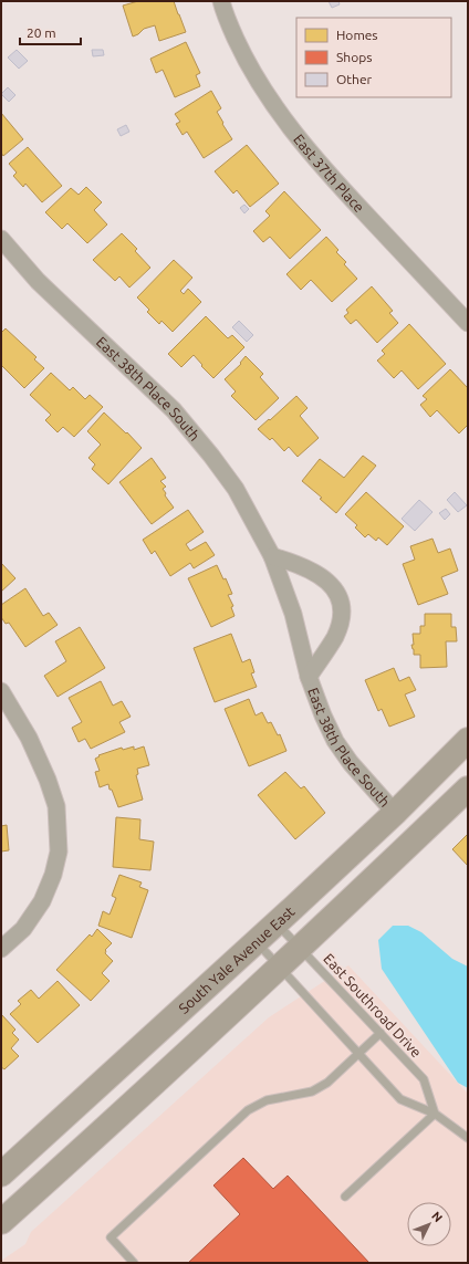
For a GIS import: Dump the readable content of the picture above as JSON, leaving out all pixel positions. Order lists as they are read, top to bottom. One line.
{"streets":{"main road":["South Yale Avenue East"],"street":["East 37th Place","East 38th Place South"],"lane":["East Southroad Drive"]},"crossings":[["East 38th Place South","South Yale Avenue East"],["South Yale Avenue East","East Southroad Drive"]],"legend":["Homes","Shops","Other"],"scale_bar":"20 m","north":"top right"}
